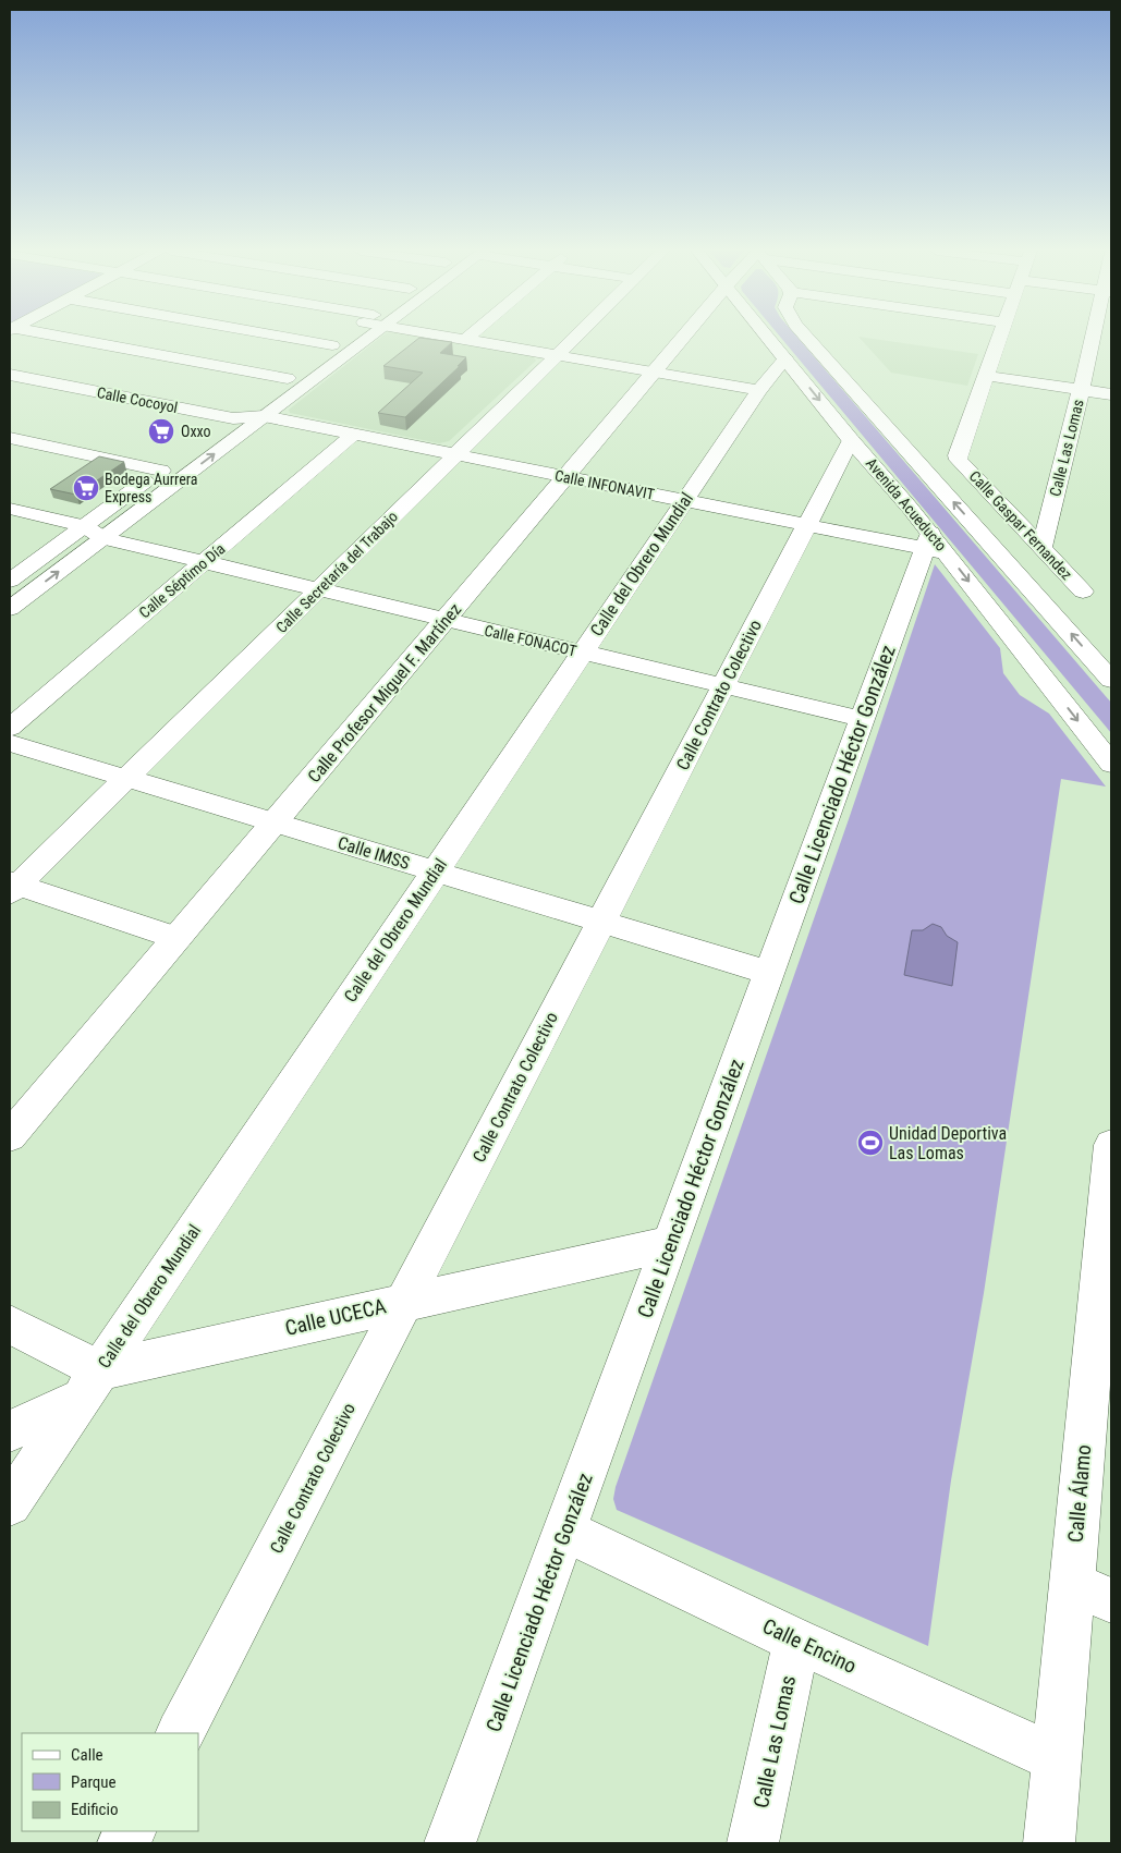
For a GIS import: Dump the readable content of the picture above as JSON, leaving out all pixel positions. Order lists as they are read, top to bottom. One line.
{"streets":{"street":["Calle Cocoyol","Calle Las Lomas","Calle INFONAVIT","Avenida Acueducto","Calle Gaspar Fernandez","Calle del Obrero Mundial","Calle Secretaría del Trabajo","Calle Séptimo Día","Calle FONACOT","Calle Profesor Miguel F. Martínez","Calle Contrato Colectivo","Calle Licenciado Héctor González","Calle IMSS","Calle UCECA","Calle Álamo","Calle Encino"]},"crossings":[["Calle Cocoyol","Calle INFONAVIT"],["Calle Las Lomas","Calle Gaspar Fernandez"],["Calle Las Lomas","Calle Encino"],["Calle INFONAVIT","Avenida Acueducto"],["Calle INFONAVIT","Calle del Obrero Mundial"],["Calle INFONAVIT","Calle Secretaría del Trabajo"],["Calle INFONAVIT","Calle Séptimo Día"],["Calle INFONAVIT","Calle Profesor Miguel F. Martínez"],["Calle INFONAVIT","Calle Contrato Colectivo"],["Calle INFONAVIT","Calle Licenciado Héctor González"],["Avenida Acueducto","Calle del Obrero Mundial"],["Avenida Acueducto","Calle Contrato Colectivo"],["Avenida Acueducto","Calle Licenciado Héctor González"],["Calle del Obrero Mundial","Calle FONACOT"],["Calle del Obrero Mundial","Calle IMSS"],["Calle del Obrero Mundial","Calle UCECA"],["Calle Secretaría del Trabajo","Calle FONACOT"],["Calle Secretaría del Trabajo","Calle IMSS"],["Calle Séptimo Día","Calle FONACOT"],["Calle FONACOT","Calle Profesor Miguel F. Martínez"],["Calle FONACOT","Calle Contrato Colectivo"],["Calle FONACOT","Calle Licenciado Héctor González"],["Calle Profesor Miguel F. Martínez","Calle IMSS"],["Calle Contrato Colectivo","Calle IMSS"],["Calle Contrato Colectivo","Calle UCECA"],["Calle Licenciado Héctor González","Calle IMSS"],["Calle Licenciado Héctor González","Calle UCECA"],["Calle Licenciado Héctor González","Calle Encino"],["Calle Álamo","Calle Encino"]],"places":{"supermarket":["Oxxo","Bodega Aurrera Express"],"sports":["Unidad Deportiva Las Lomas"]},"legend":["Calle","Parque","Edificio"]}
